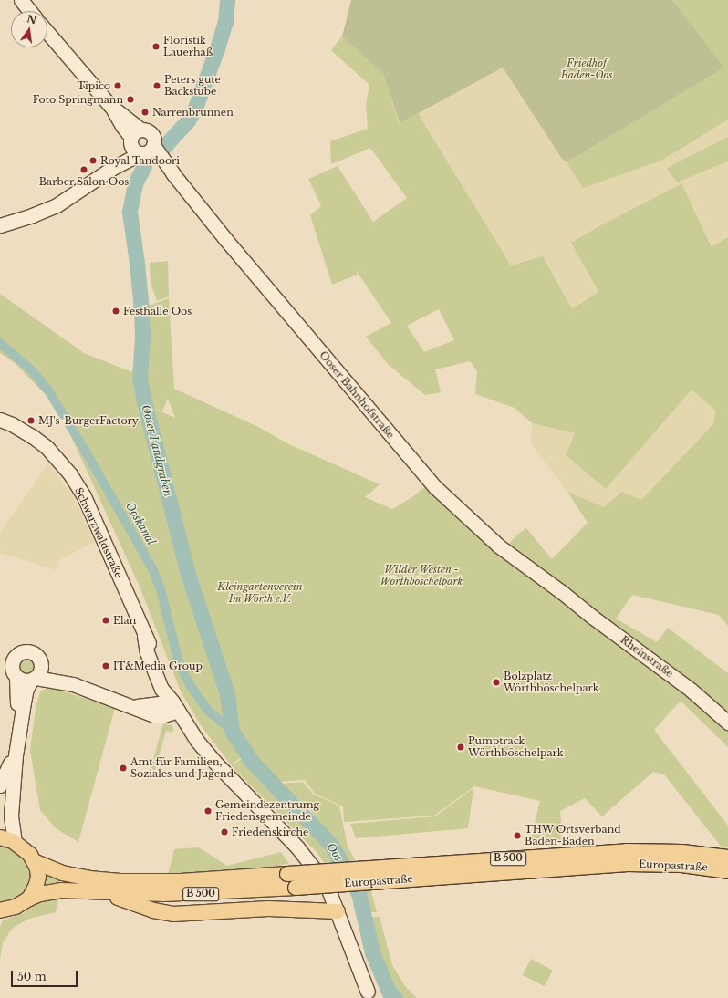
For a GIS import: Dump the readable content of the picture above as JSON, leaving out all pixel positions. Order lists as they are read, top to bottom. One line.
{"streets":{"main road":["B 500","Europastraße"],"street":["Ooser Bahnhofstraße","Schwarzwaldstraße","Rheinstraße"]},"crossings":[["Ooser Bahnhofstraße","Rheinstraße"],["B 500","Europastraße"]],"water":["Ooser Landgraben","Ooskanal","Oos"],"parks":["Friedhof Baden-Oos","Wilder Westen - Wörthböschelpark","Kleingartenverein Im Wörth e.V."],"places":["Floristik Lauerhaß","Tipico","Peters gute Backstube","Foto Springmann","Narrenbrunnen","Royal Tandoori","Barber Salon Oos","Festhalle Oos","MJ's-BurgerFactory","Elan","IT&Media Group","Bolzplatz Wörthböschelpark","Pumptrack Wörthböschelpark","Amt für Familien, Soziales und Jugend","Gemeindezentrumg Friedensgemeinde","Friedenskirche","THW Ortsverband Baden-Baden"],"scale_bar":"50 m","north":"top"}
